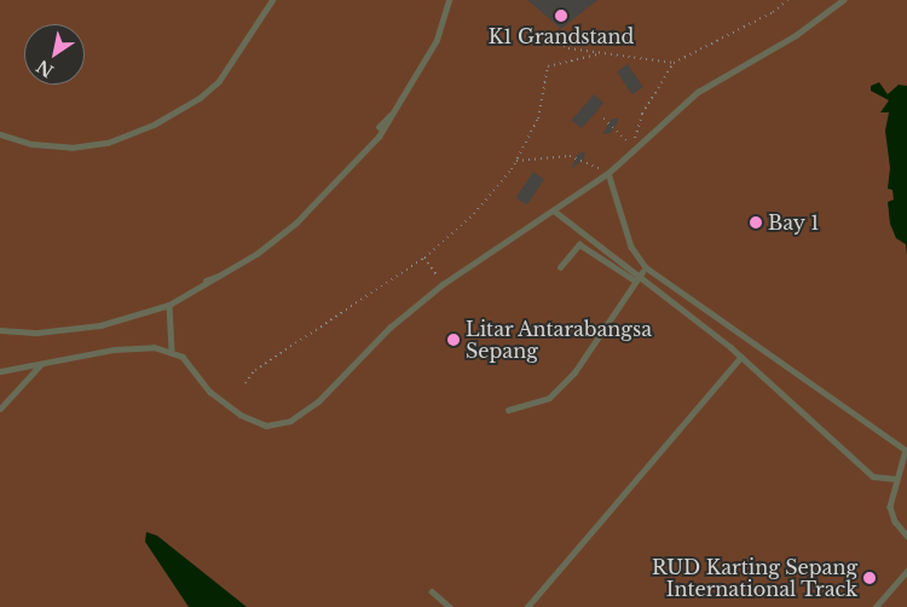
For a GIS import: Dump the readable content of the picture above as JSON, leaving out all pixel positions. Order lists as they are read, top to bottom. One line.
{"places":["K1 Grandstand","Bay 1","Litar Antarabangsa Sepang","RUD Karting Sepang International Track"],"north":"bottom left"}
